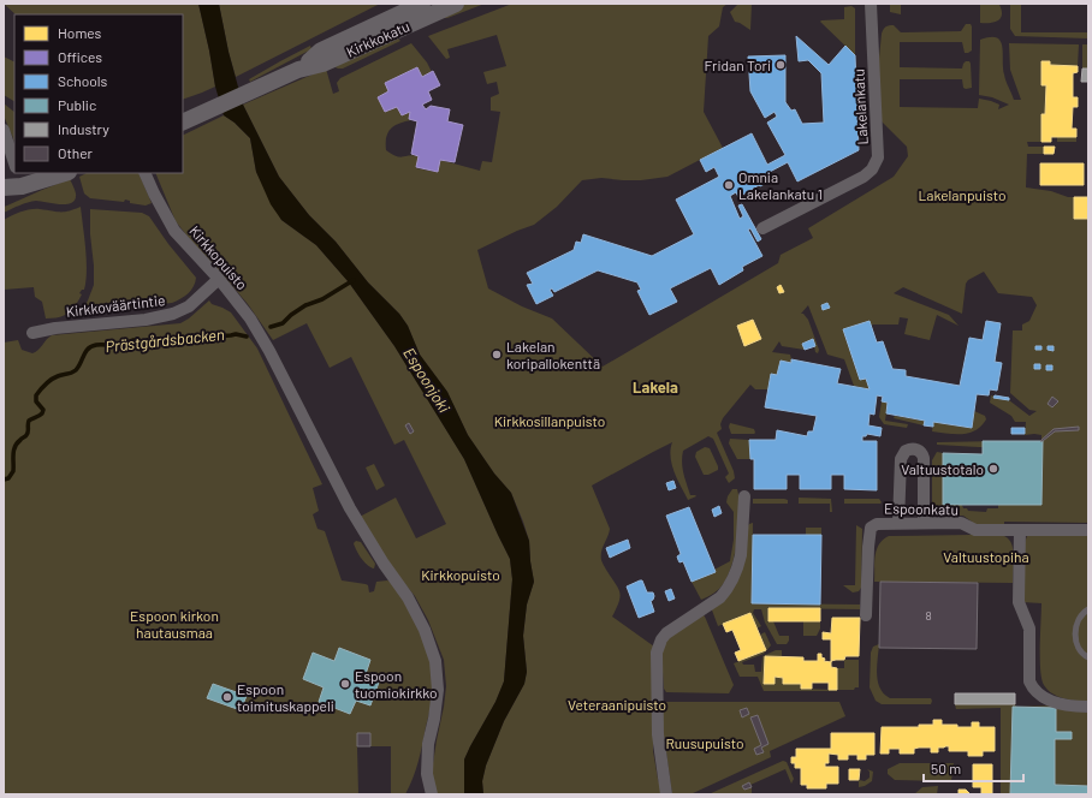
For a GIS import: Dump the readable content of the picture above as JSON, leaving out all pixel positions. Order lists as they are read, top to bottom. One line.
{"streets":{"main road":["Kirkkokatu"],"street":["Lakelankatu","Kirkkopuisto","Kirkkoväärtintie","Espoonkatu"]},"crossings":[["Kirkkopuisto","Kirkkoväärtintie"]],"districts":["Lakela"],"water":["Prästgårdsbacken","Espoonjoki"],"parks":["Lakelanpuisto","Kirkkosillanpuisto","Valtuustopiha","Kirkkopuisto","Espoon kirkon hautausmaa","Veteraanipuisto","Ruusupuisto"],"places":["Fridan Tori","Omnia Lakelankatu 1","Lakelan koripallokenttä","Valtuustotalo","Espoon tuomiokirkko","Espoon toimituskappeli"],"house_numbers":["8"],"legend":["Homes","Offices","Schools","Public","Industry","Other"],"scale_bar":"50 m"}
